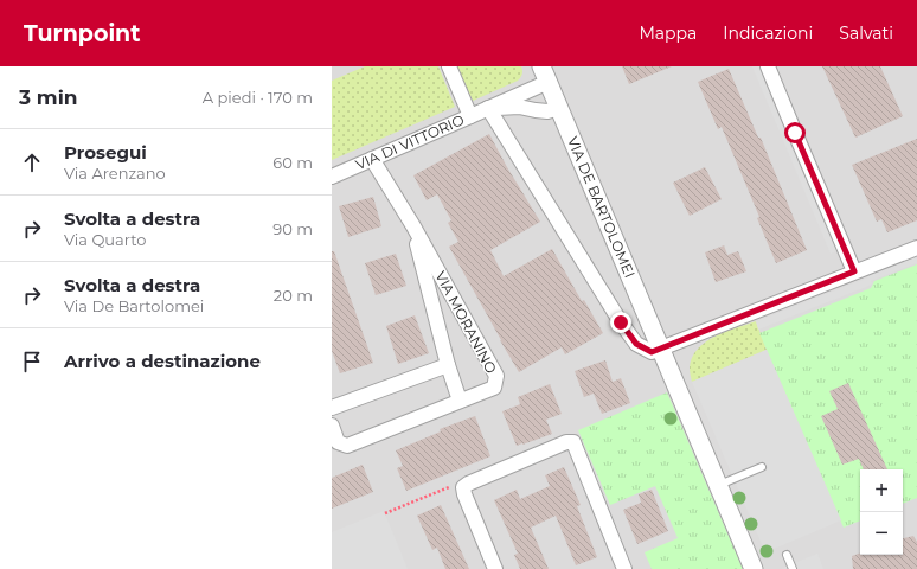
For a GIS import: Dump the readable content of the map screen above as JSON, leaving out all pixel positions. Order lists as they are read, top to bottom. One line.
{"streets":{"street":["VIA DI VITTORIO","VIA DE BARTOLOMEI","VIA MORANINO"]},"crossings":[["VIA DI VITTORIO","VIA DE BARTOLOMEI"],["VIA DI VITTORIO","VIA MORANINO"]],"page":{"header":"Turnpoint","nav":["Mappa","Indicazioni","Salvati"],"heading":["3 min","A piedi · 170 m"],"list":[["Prosegui","Via Arenzano","60 m"],["Svolta a destra","Via Quarto","90 m"],["Svolta a destra","Via De Bartolomei","20 m"],"Arrivo a destinazione"],"map_buttons":["+","−"]}}
